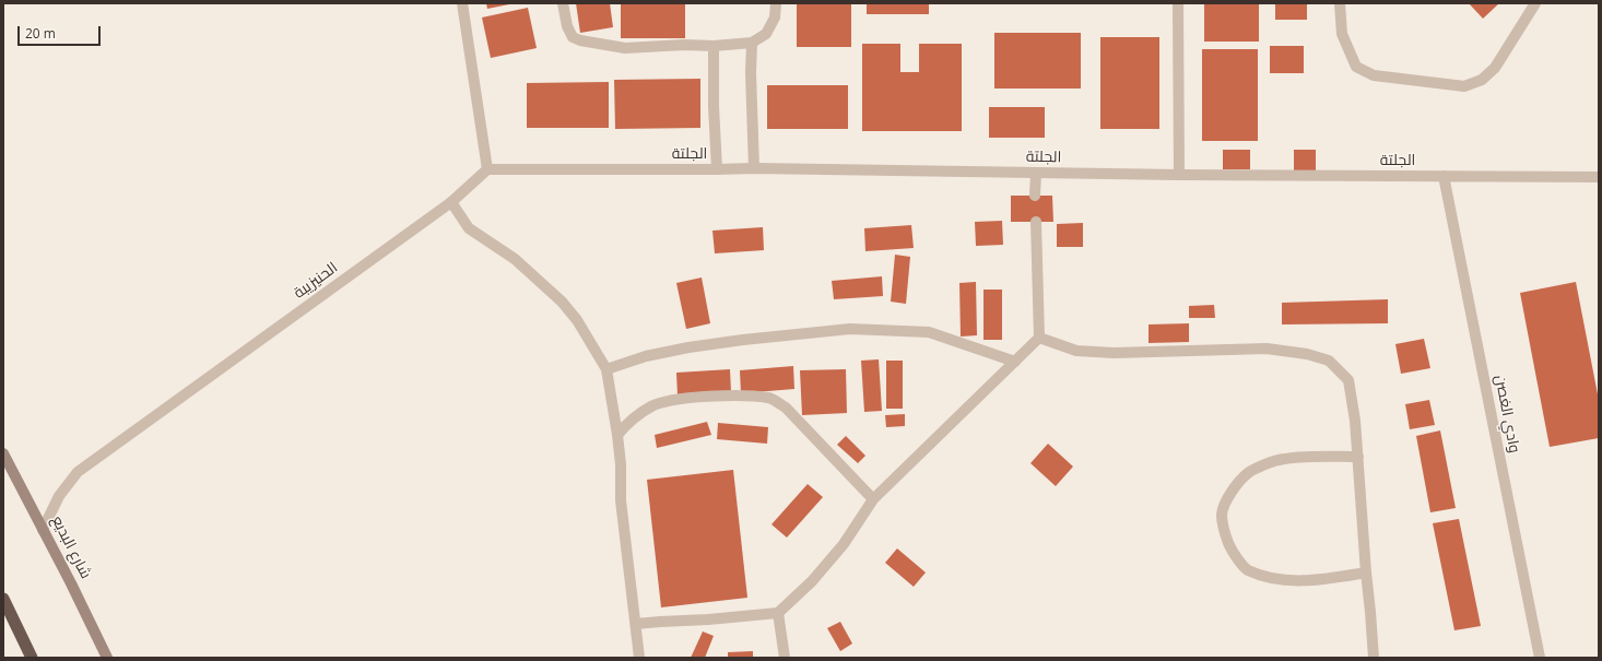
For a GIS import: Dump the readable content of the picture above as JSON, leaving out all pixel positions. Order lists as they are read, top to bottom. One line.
{"streets":{"main road":["شارع البديع"],"street":["الجلتة","الحنيزيبة","وادي الغصن"]},"crossings":[["الجلتة","الحنيزيبة"],["الجلتة","وادي الغصن"],["الحنيزيبة","شارع البديع"]],"scale_bar":"20 m"}
